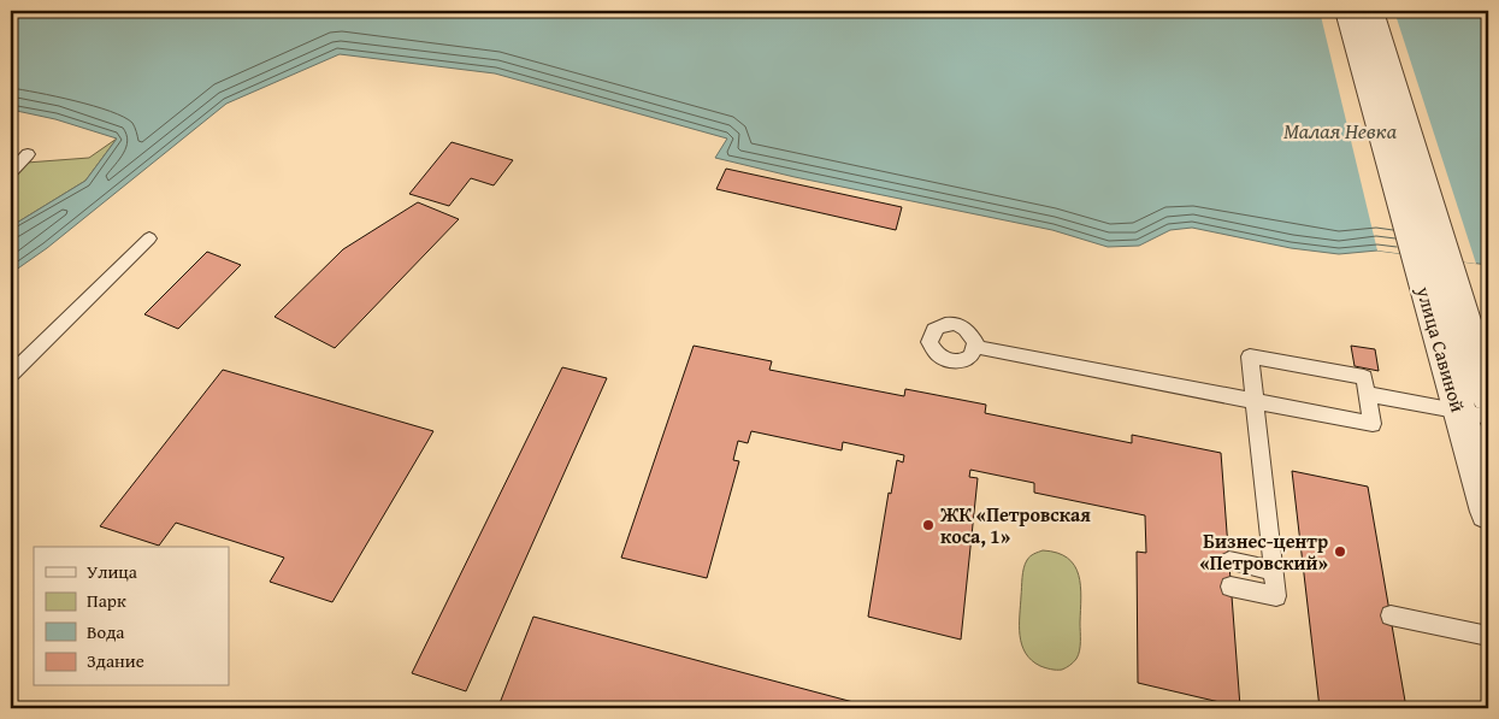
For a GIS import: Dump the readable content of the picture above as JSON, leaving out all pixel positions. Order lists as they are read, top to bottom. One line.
{"streets":{"street":["улица Савиной"]},"water":["Малая Невка"],"places":["ЖК «Петровская коса, 1»","Бизнес-центр «Петровский»"],"legend":["Улица","Парк","Вода","Здание"]}
